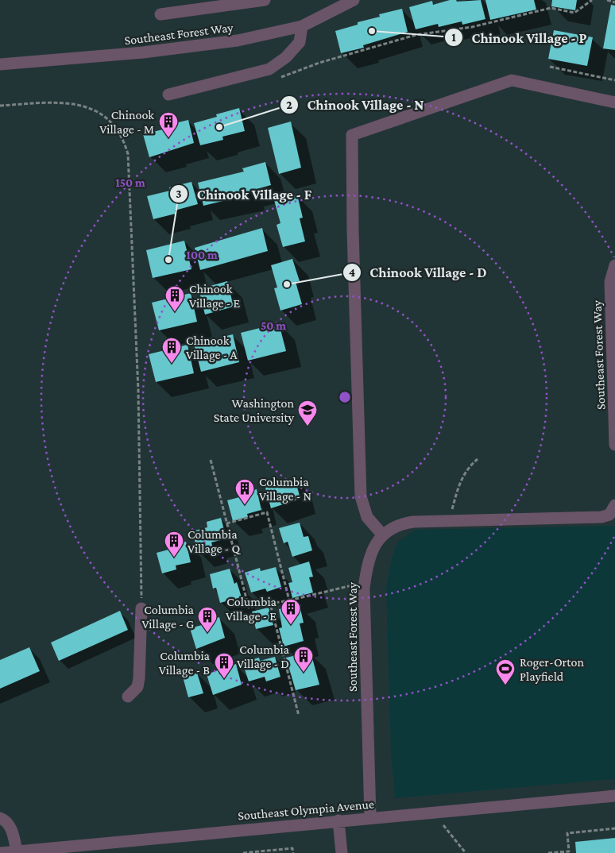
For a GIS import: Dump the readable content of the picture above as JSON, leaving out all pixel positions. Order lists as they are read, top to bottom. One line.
{"streets":{"street":["Southeast Forest Way","Southeast Olympia Avenue"]},"crossings":[["Southeast Forest Way","Southeast Olympia Avenue"]],"places":{"other":["Chinook Village - P","Chinook Village - N","Chinook Village - F","Chinook Village - D"],"building":["Chinook Village - M","Chinook Village - E","Chinook Village - A","Columbia Village - N","Columbia Village - Q","Columbia Village - E","Columbia Village - G","Columbia Village - D","Columbia Village - B"],"school or university":["Washington State University"],"sports":["Roger-Orton Playfield"]},"rings":["150 m","100 m","50 m"]}
